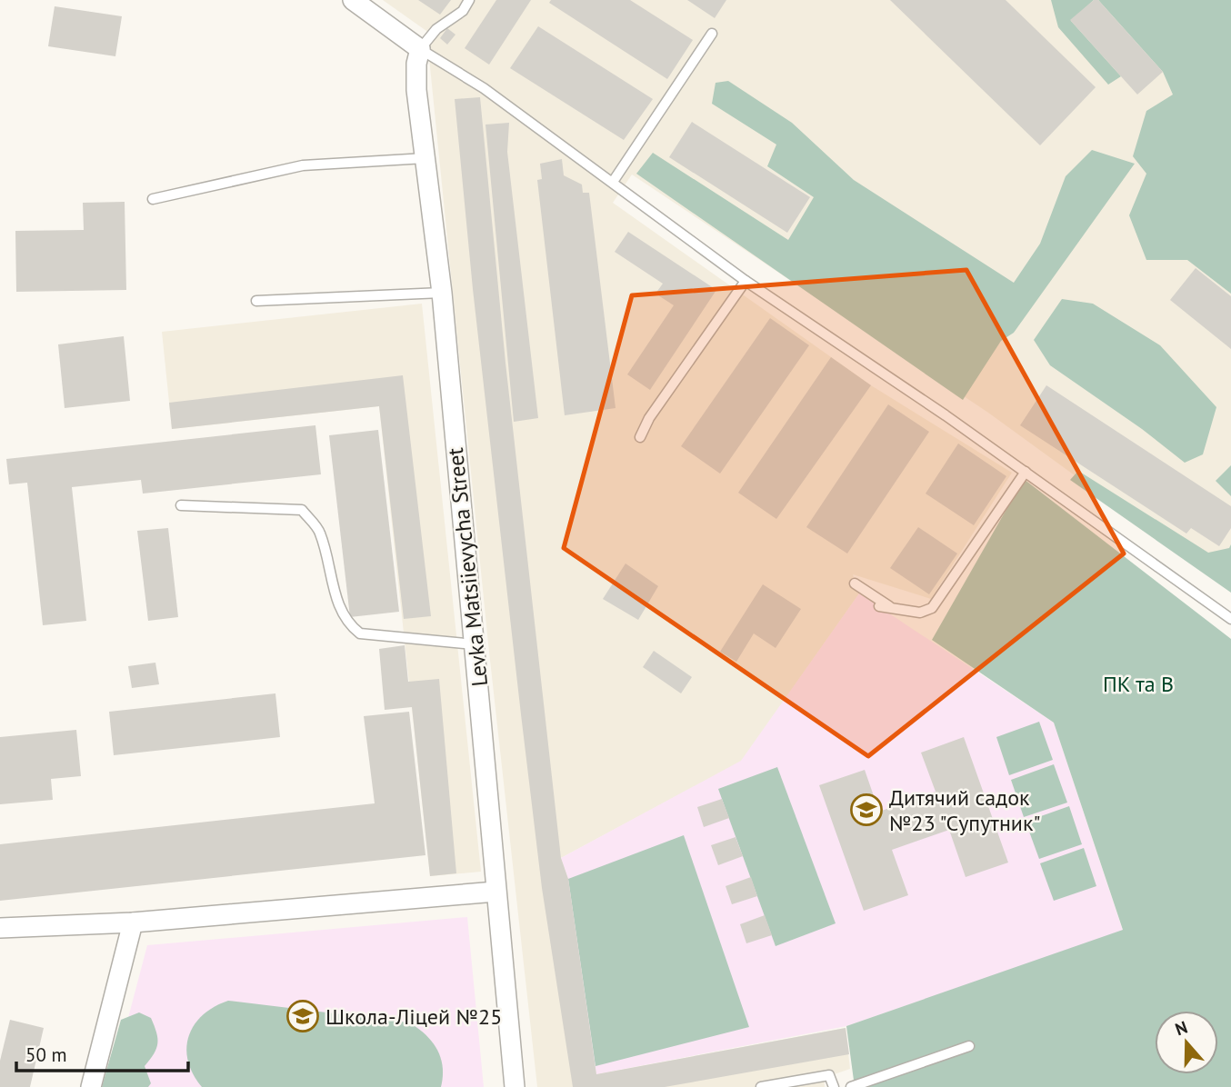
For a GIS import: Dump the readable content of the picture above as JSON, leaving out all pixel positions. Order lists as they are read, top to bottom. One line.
{"streets":{"street":["Levka Matsiievycha Street"]},"parks":["ПК та В"],"places":{"school or university":["Дитячий садок №23 \"Супутник\"","Школа-Ліцей №25"]},"scale_bar":"50 m","north":"top"}
